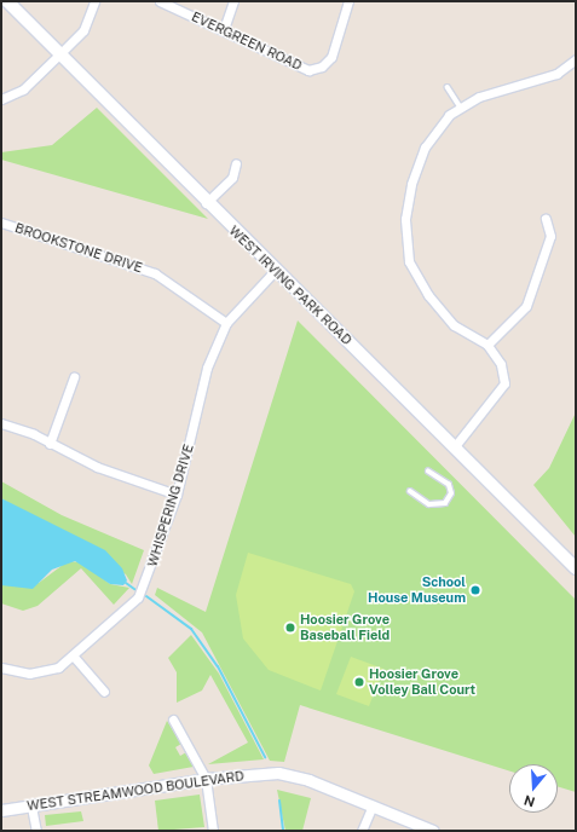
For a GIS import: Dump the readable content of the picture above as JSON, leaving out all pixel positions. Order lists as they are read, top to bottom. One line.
{"streets":{"main road":["WEST IRVING PARK ROAD"],"street":["EVERGREEN ROAD","BROOKSTONE DRIVE","WHISPERING DRIVE","WEST STREAMWOOD BOULEVARD"]},"crossings":[["BROOKSTONE DRIVE","WHISPERING DRIVE"],["WEST IRVING PARK ROAD","WHISPERING DRIVE"]],"places":["School House Museum","Hoosier Grove Baseball Field","Hoosier Grove Volley Ball Court"],"north":"bottom"}
